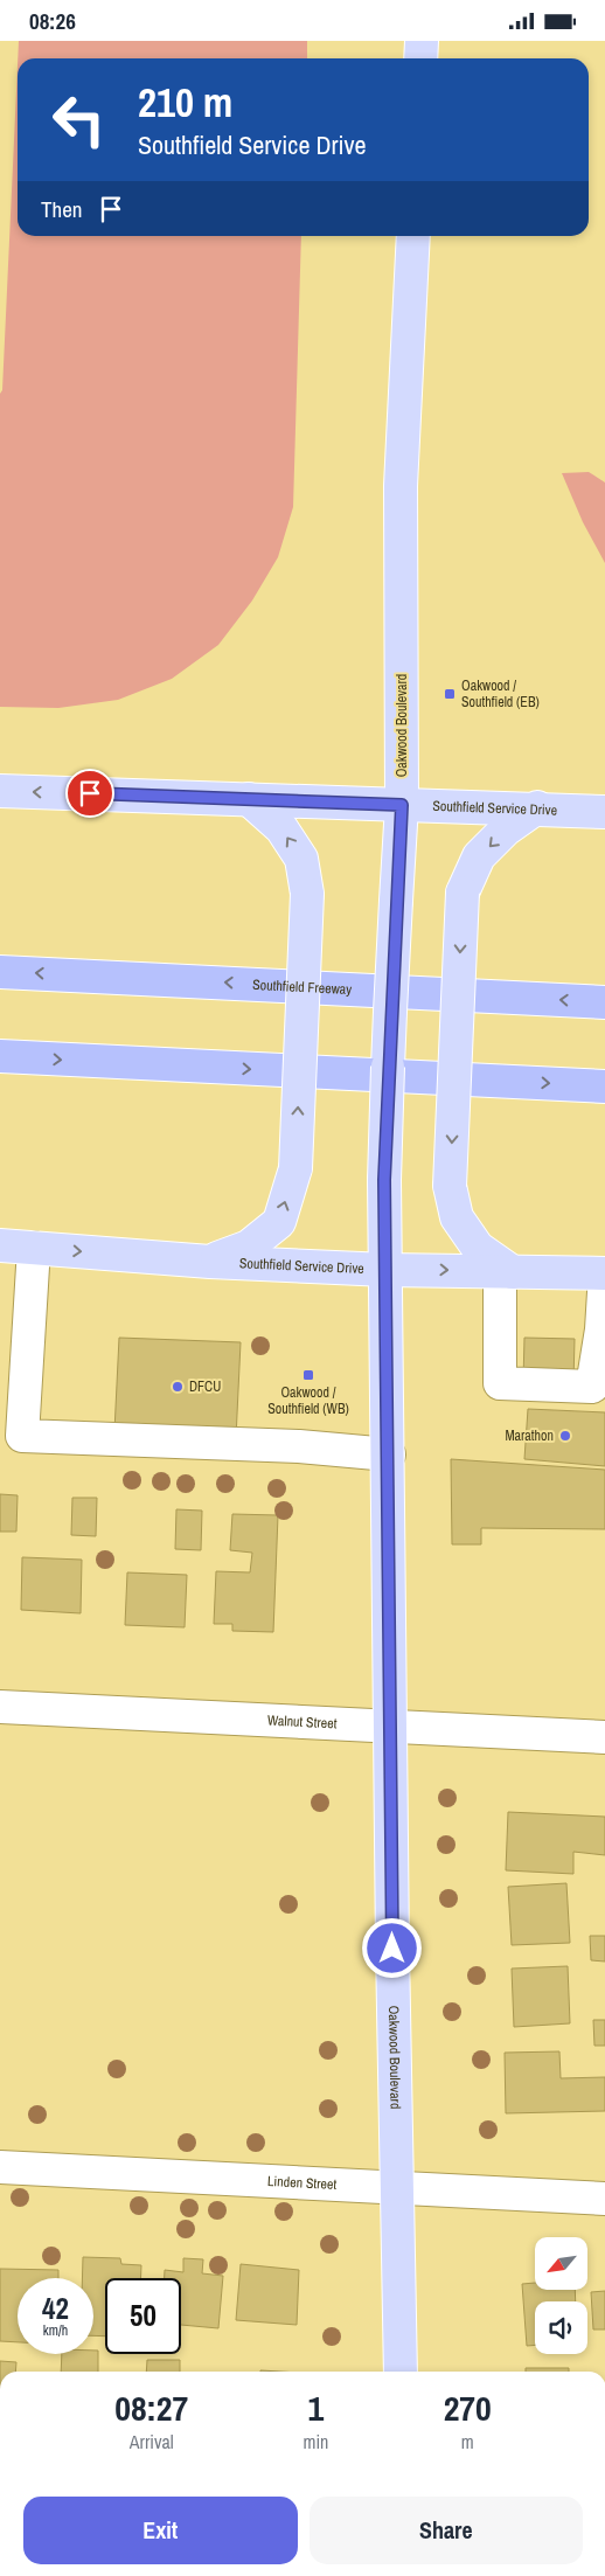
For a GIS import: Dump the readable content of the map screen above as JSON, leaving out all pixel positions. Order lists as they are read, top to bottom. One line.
{"streets":{"highway":["Southfield Freeway"],"main road":["Oakwood Boulevard","Southfield Service Drive"],"street":["Walnut Street","Linden Street"]},"crossings":[["Oakwood Boulevard","Southfield Service Drive"],["Oakwood Boulevard","Walnut Street"],["Oakwood Boulevard","Linden Street"]],"places":{"transit":["Oakwood / Southfield (EB)","Oakwood / Southfield (WB)"],"other":["DFCU","Marathon"]},"north":"bottom left","page":{"status":"08:26","turn":["210 m","Southfield Service Drive"],"then":"Then","speed":"42 km/h","limit":"50","eta":["08:27","Arrival","1","min","270","m"],"buttons":["Exit","Share"]}}
